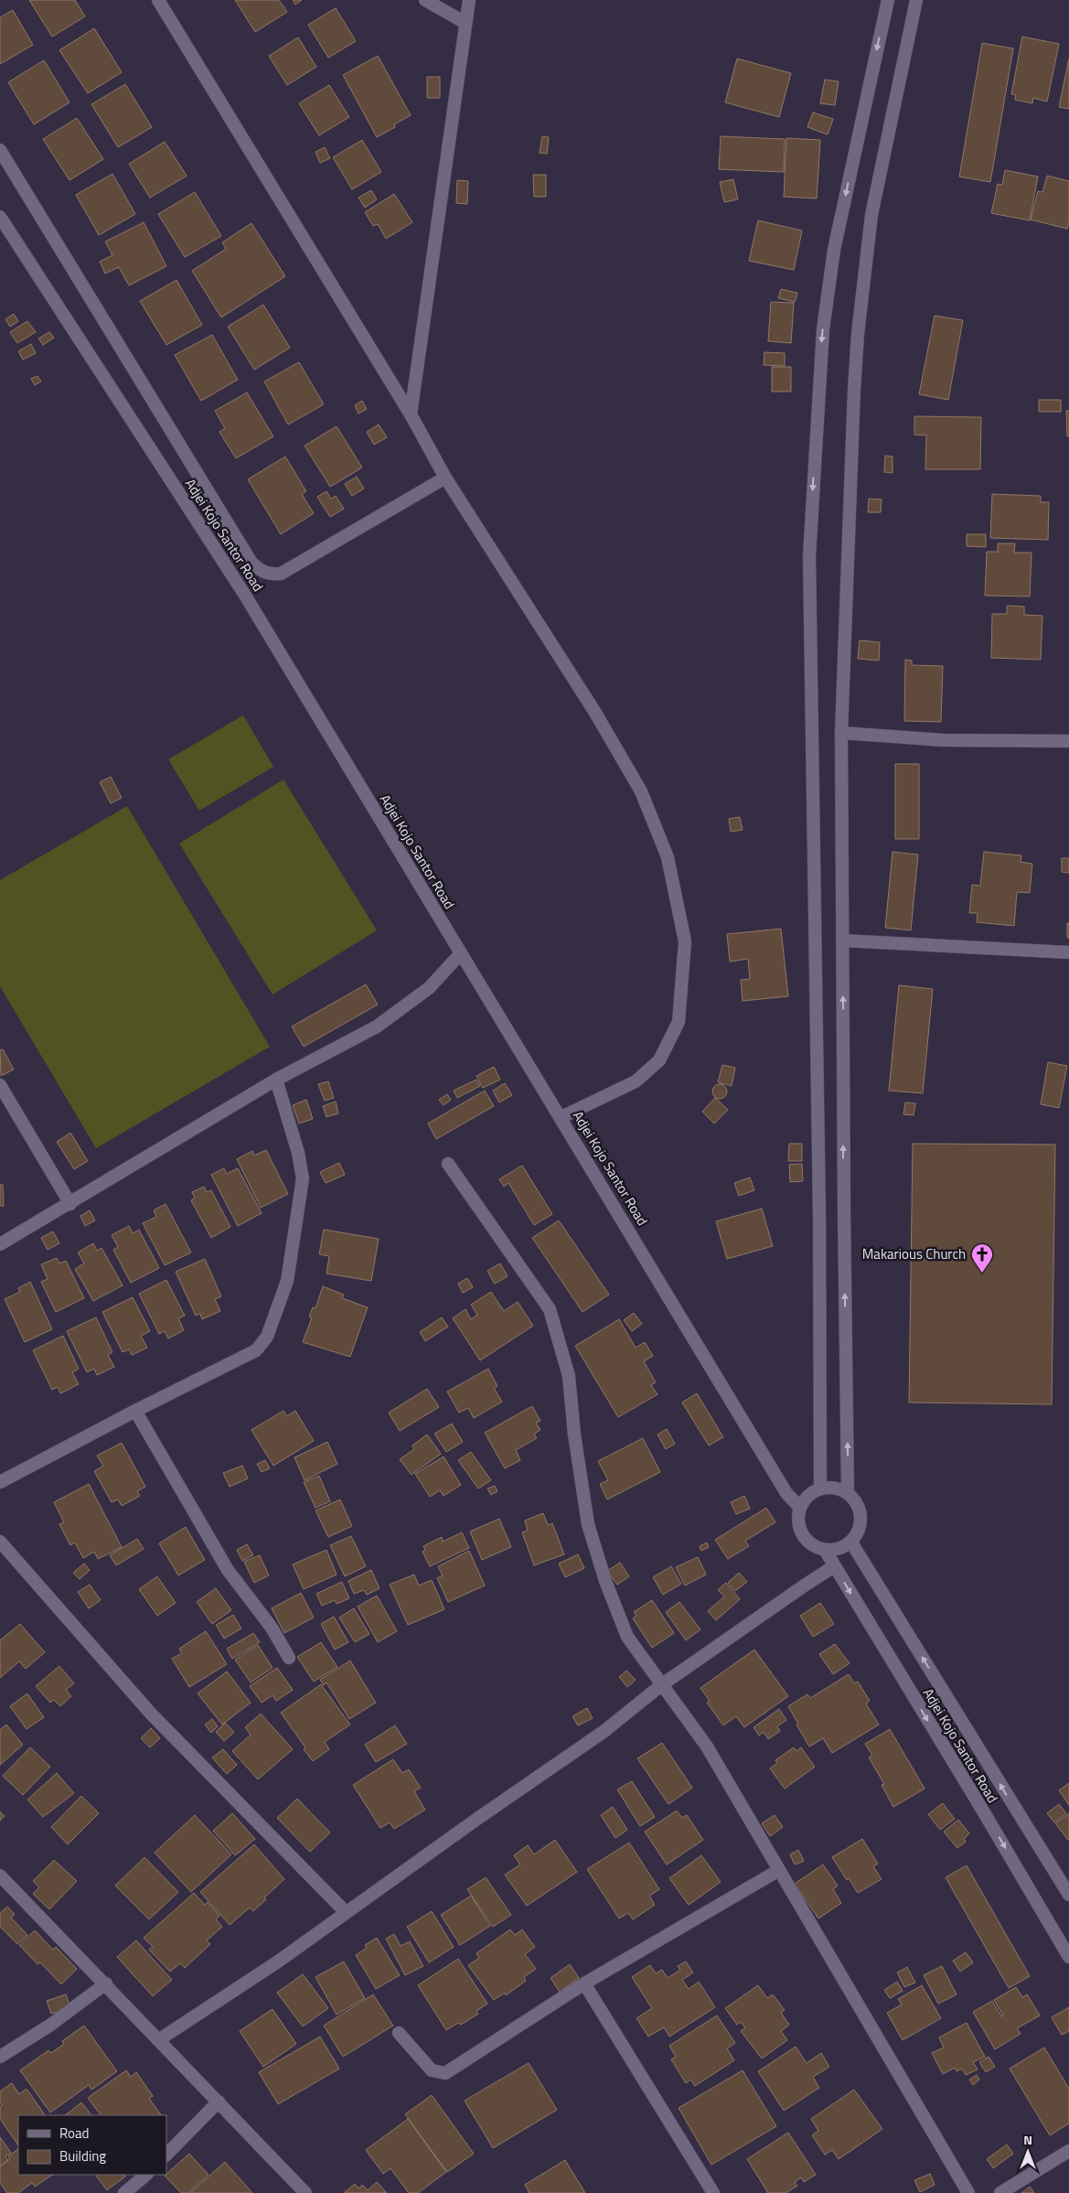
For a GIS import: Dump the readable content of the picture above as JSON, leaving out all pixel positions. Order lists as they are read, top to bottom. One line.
{"streets":{"street":["Adjei Kojo Santor Road"]},"places":{"church":["Makarious Church"]},"legend":["Road","Building"],"north":"top"}
